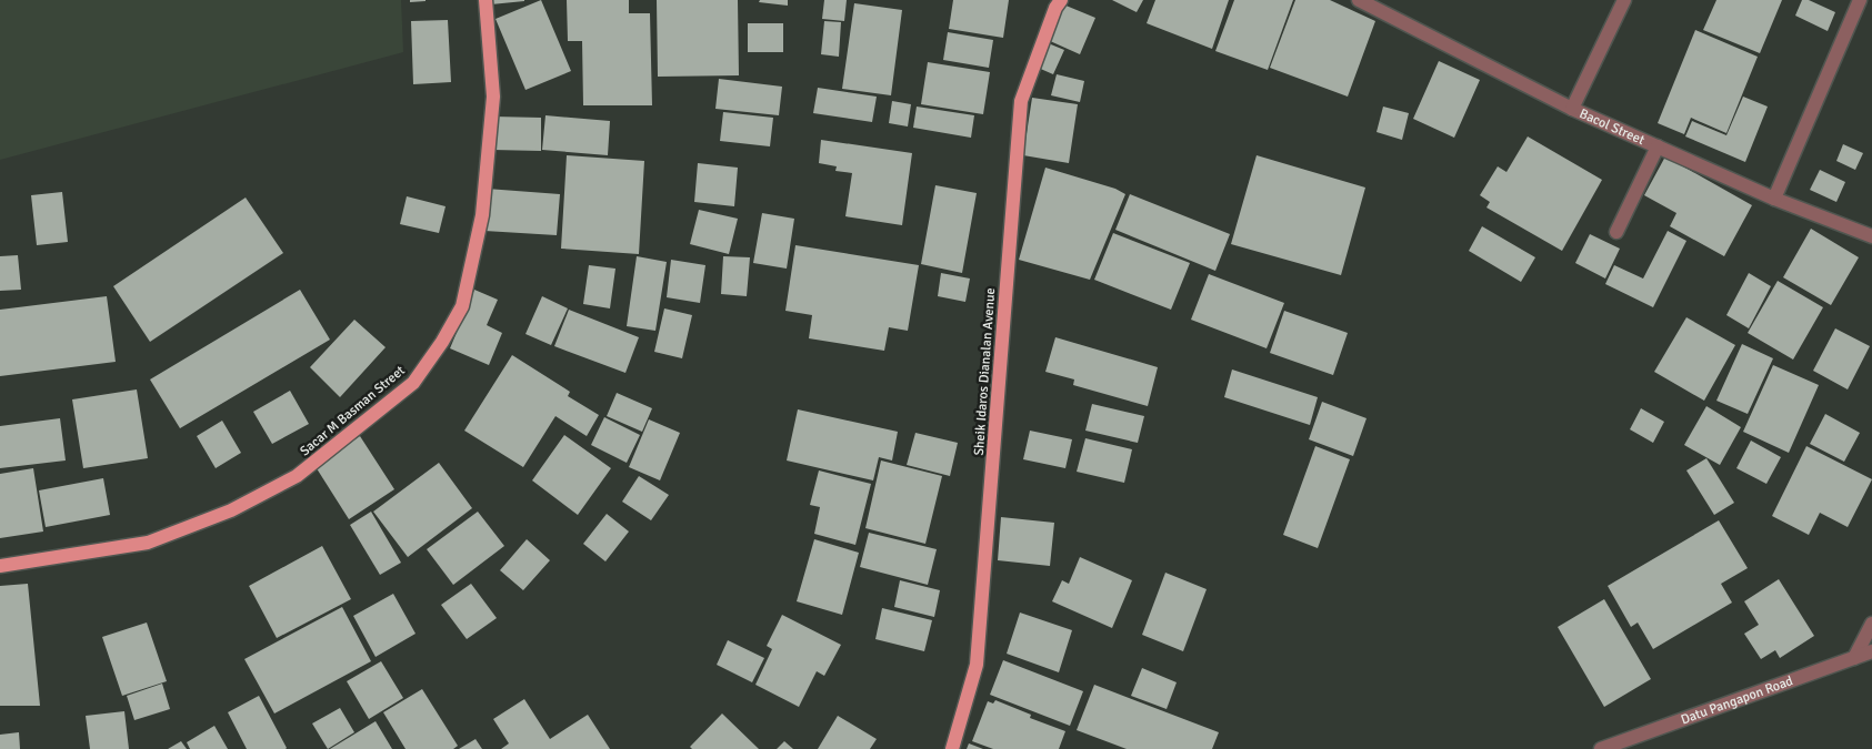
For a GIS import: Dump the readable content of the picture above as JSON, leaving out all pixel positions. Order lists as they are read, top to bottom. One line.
{"streets":{"main road":["Sheik Idaros Dianalan Avenue","Sacar M Basman Street"],"street":["Bacol Street","Datu Pangapon Road"]}}
